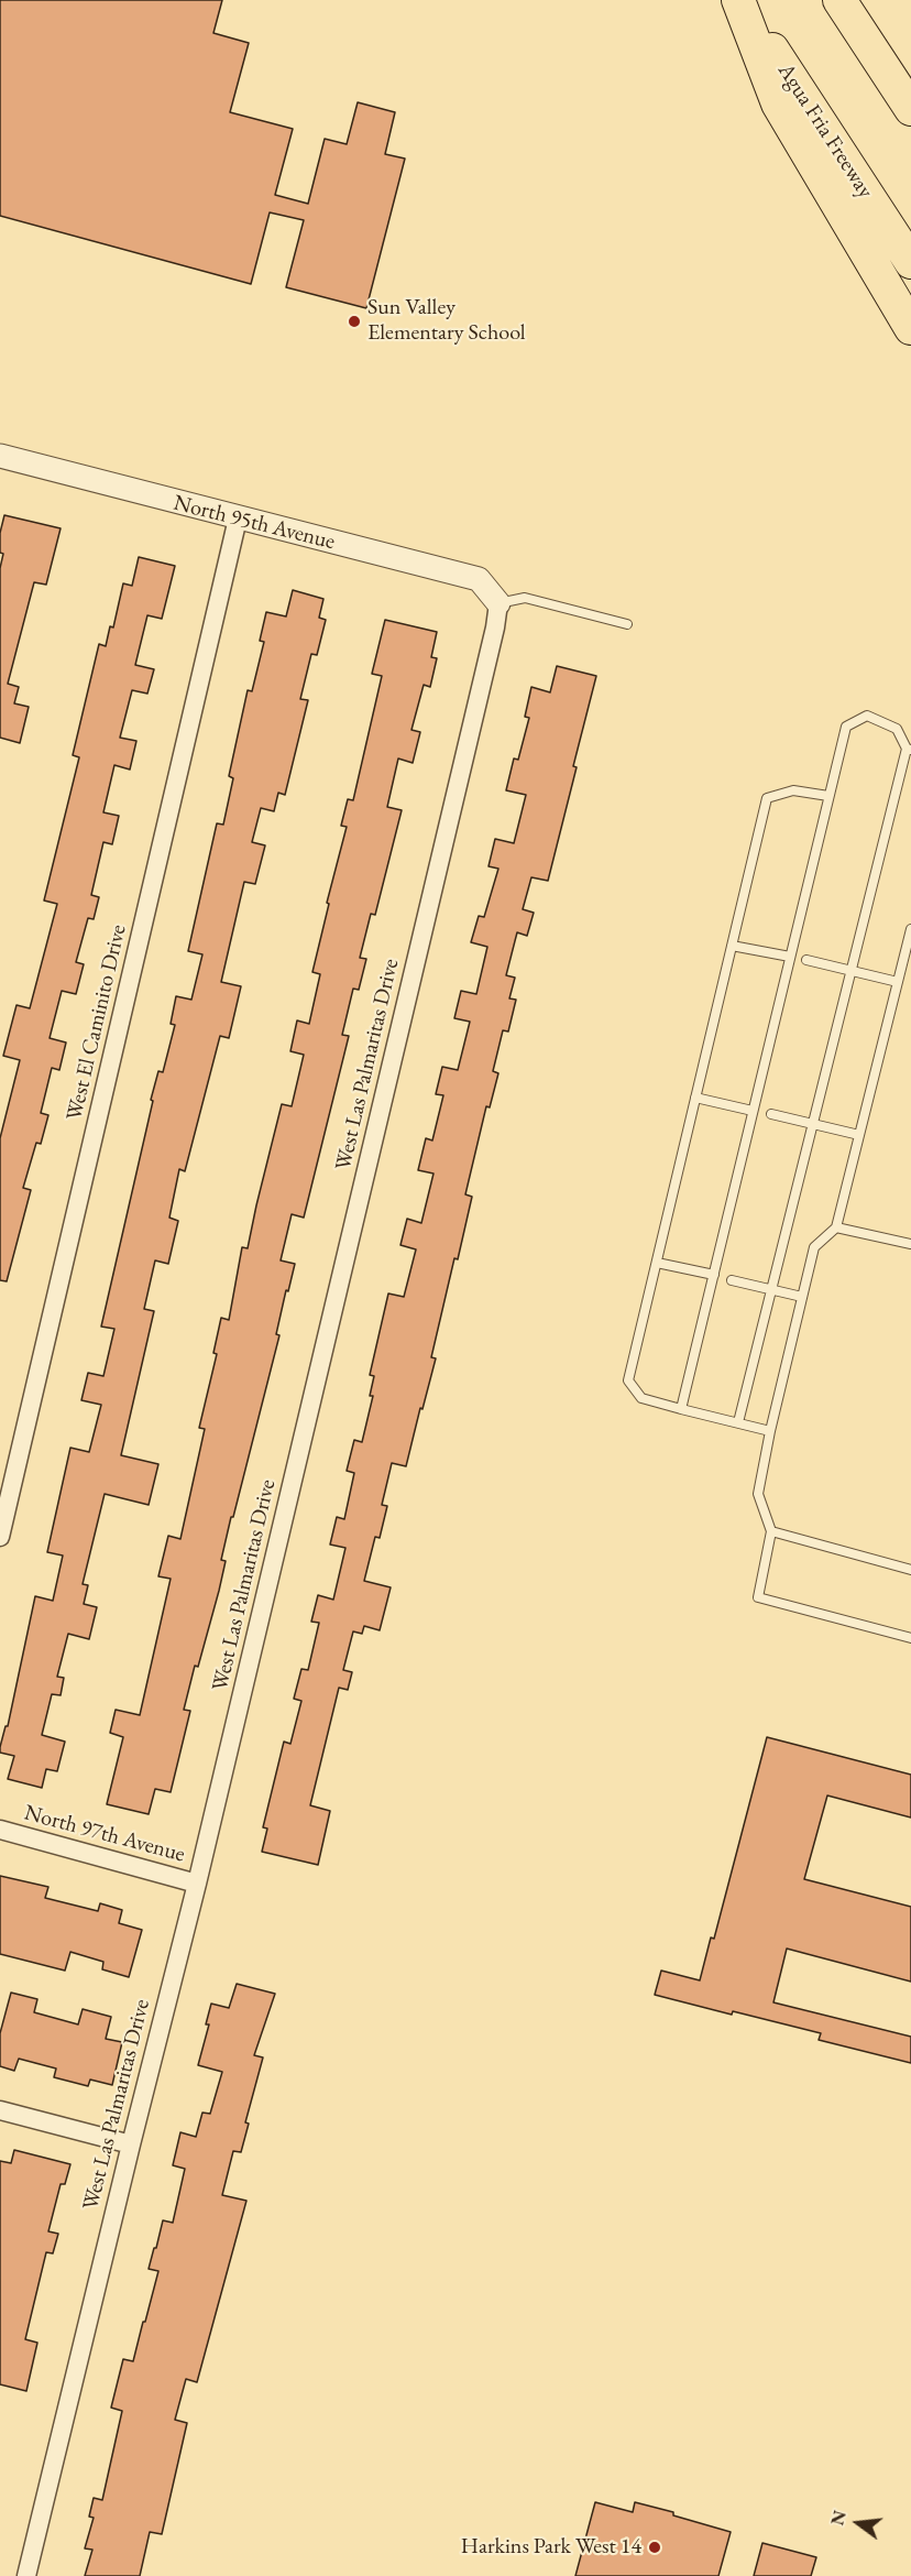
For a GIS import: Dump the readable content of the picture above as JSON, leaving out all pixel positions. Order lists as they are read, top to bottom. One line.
{"streets":{"highway":["Agua Fria Freeway"],"street":["North 95th Avenue","West El Caminito Drive","West Las Palmaritas Drive","North 97th Avenue"]},"crossings":[["North 95th Avenue","West El Caminito Drive"],["North 95th Avenue","West Las Palmaritas Drive"],["West Las Palmaritas Drive","North 97th Avenue"]],"places":["Sun Valley Elementary School","Harkins Park West 14"],"north":"left"}
